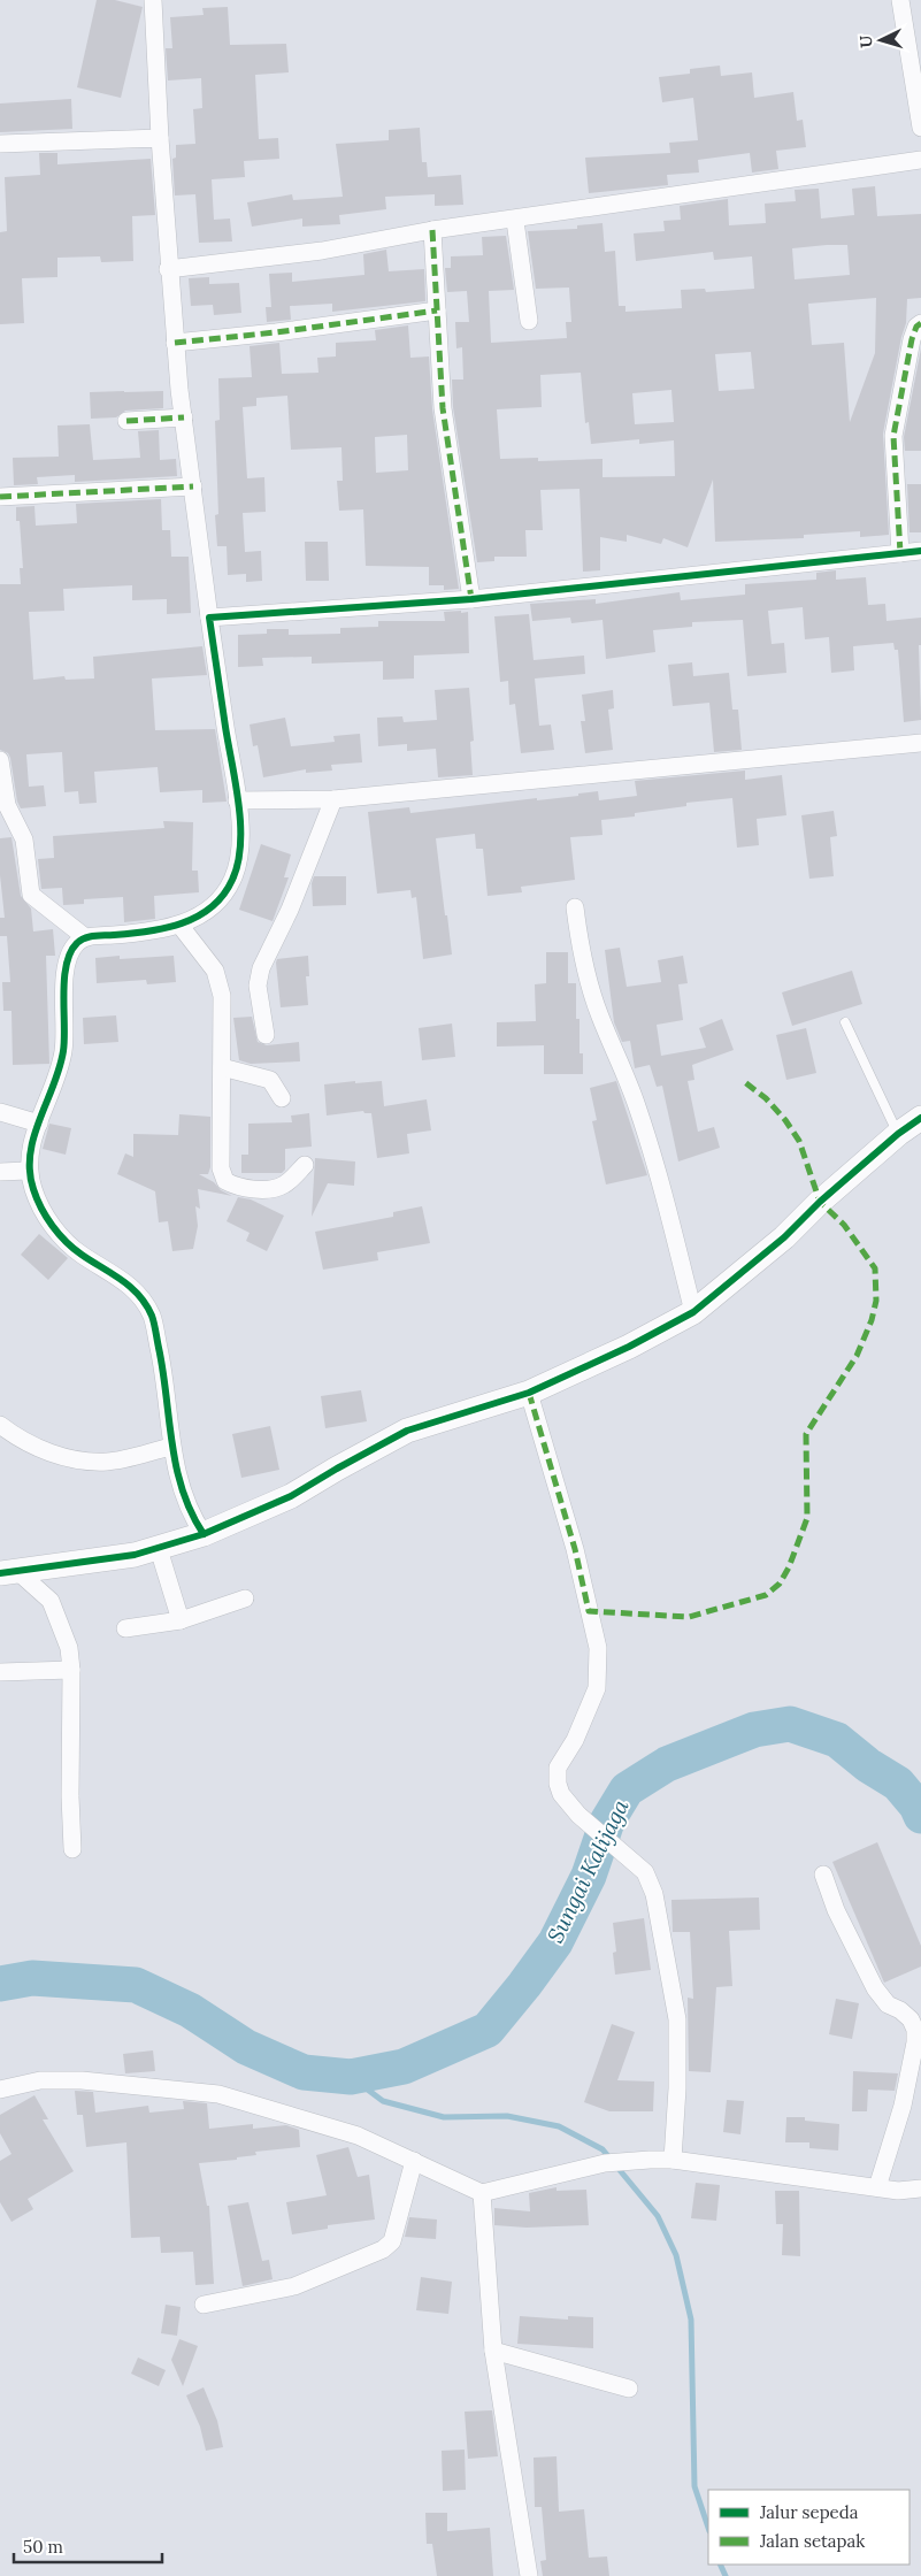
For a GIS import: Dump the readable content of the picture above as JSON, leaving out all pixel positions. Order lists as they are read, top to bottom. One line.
{"water":["Sungai Kalijaga"],"legend":["Jalur sepeda","Jalan setapak"],"scale_bar":"50 m","north":"left"}
